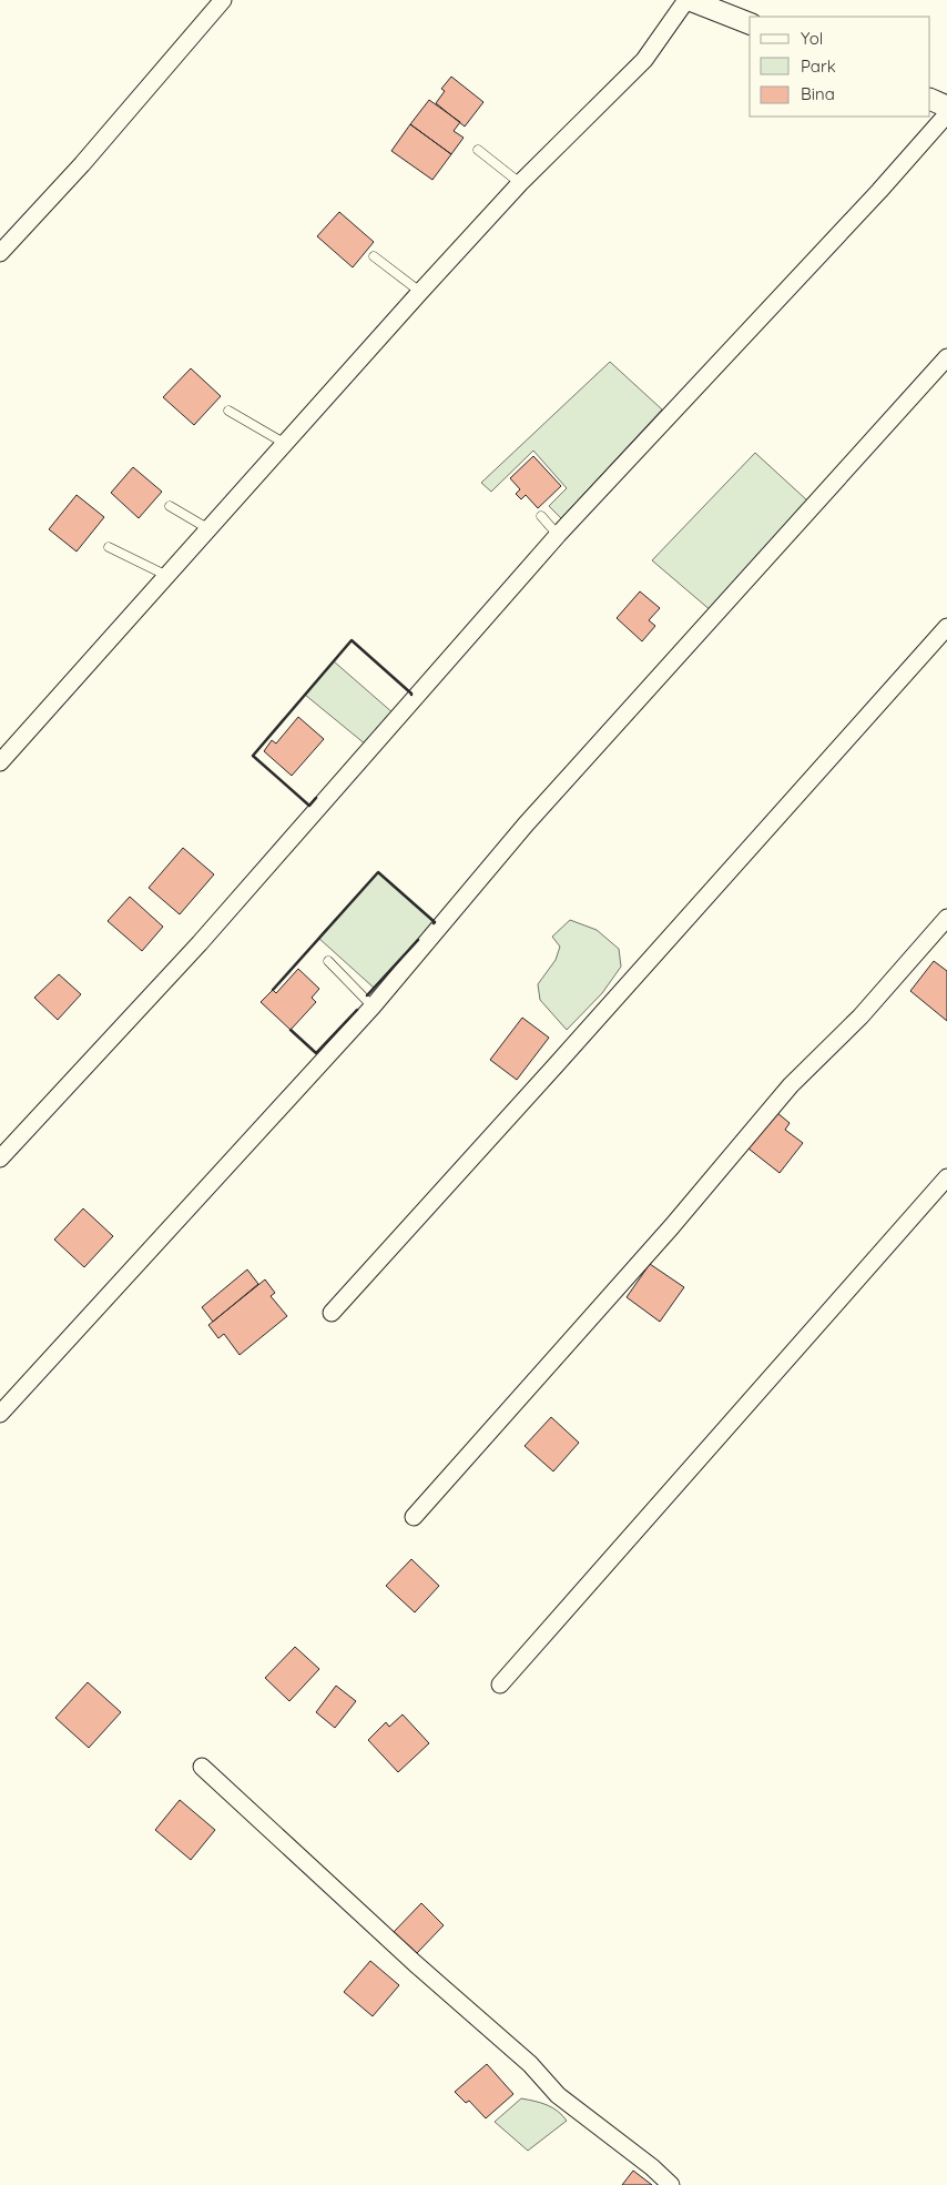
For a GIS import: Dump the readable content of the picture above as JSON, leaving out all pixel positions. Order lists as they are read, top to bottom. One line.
{"legend":["Yol","Park","Bina"]}
